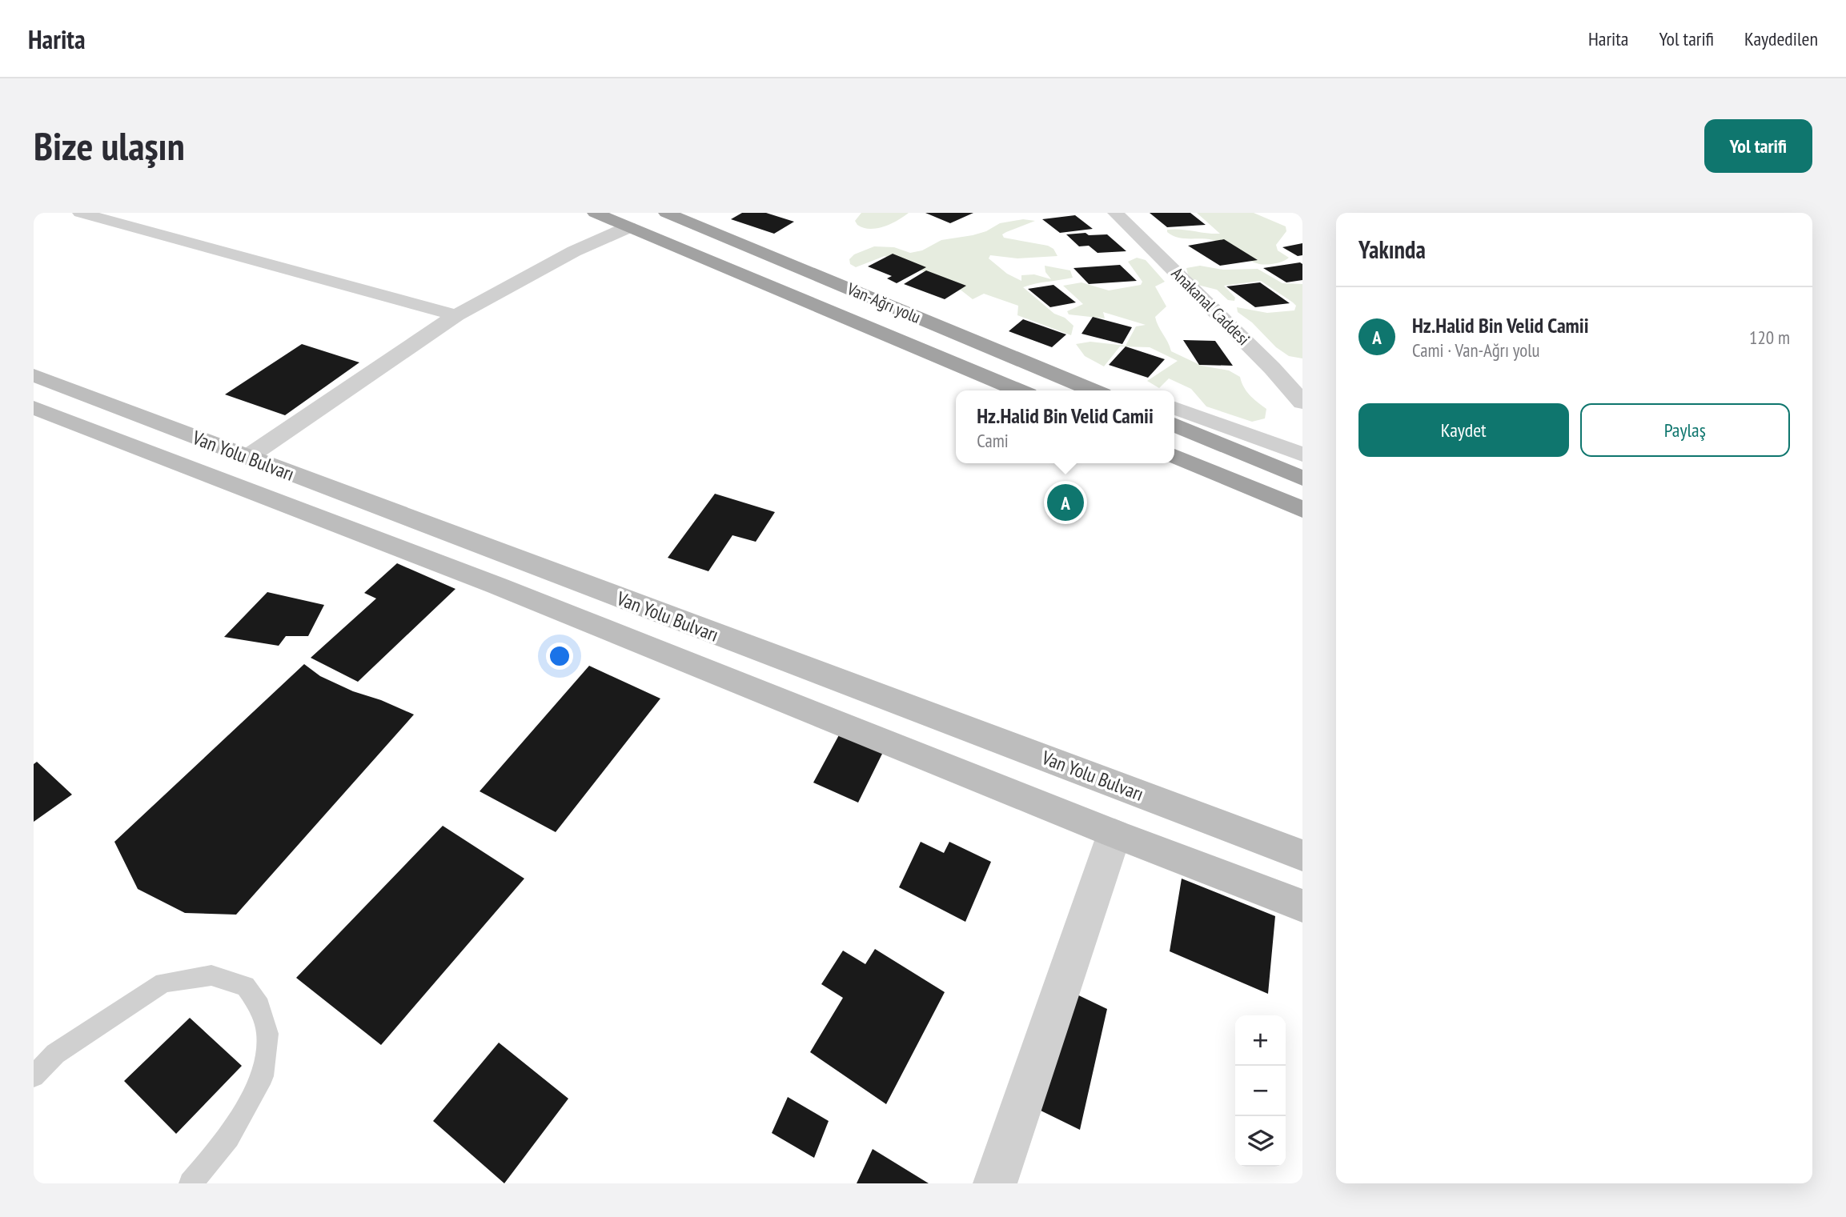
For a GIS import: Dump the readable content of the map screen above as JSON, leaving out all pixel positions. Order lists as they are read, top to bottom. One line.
{"streets":{"highway":["Van-Ağrı yolu"],"main road":["Van Yolu Bulvarı"],"street":["Anakanal Caddesi"]},"page":{"header":"Harita","nav":["Harita","Yol tarifi","Kaydedilen"],"buttons":["Yol tarifi",["Kaydet","Paylaş"]],"title":"Bize ulaşın","heading":"Yakında","list":[{"mark":"A","name":"Hz.Halid Bin Velid Camii","note":"Cami · Van-Ağrı yolu","value":"120 m"}],"popup":["Hz.Halid Bin Velid Camii","Cami"],"pins":"A","map_buttons":["+","−"]}}
